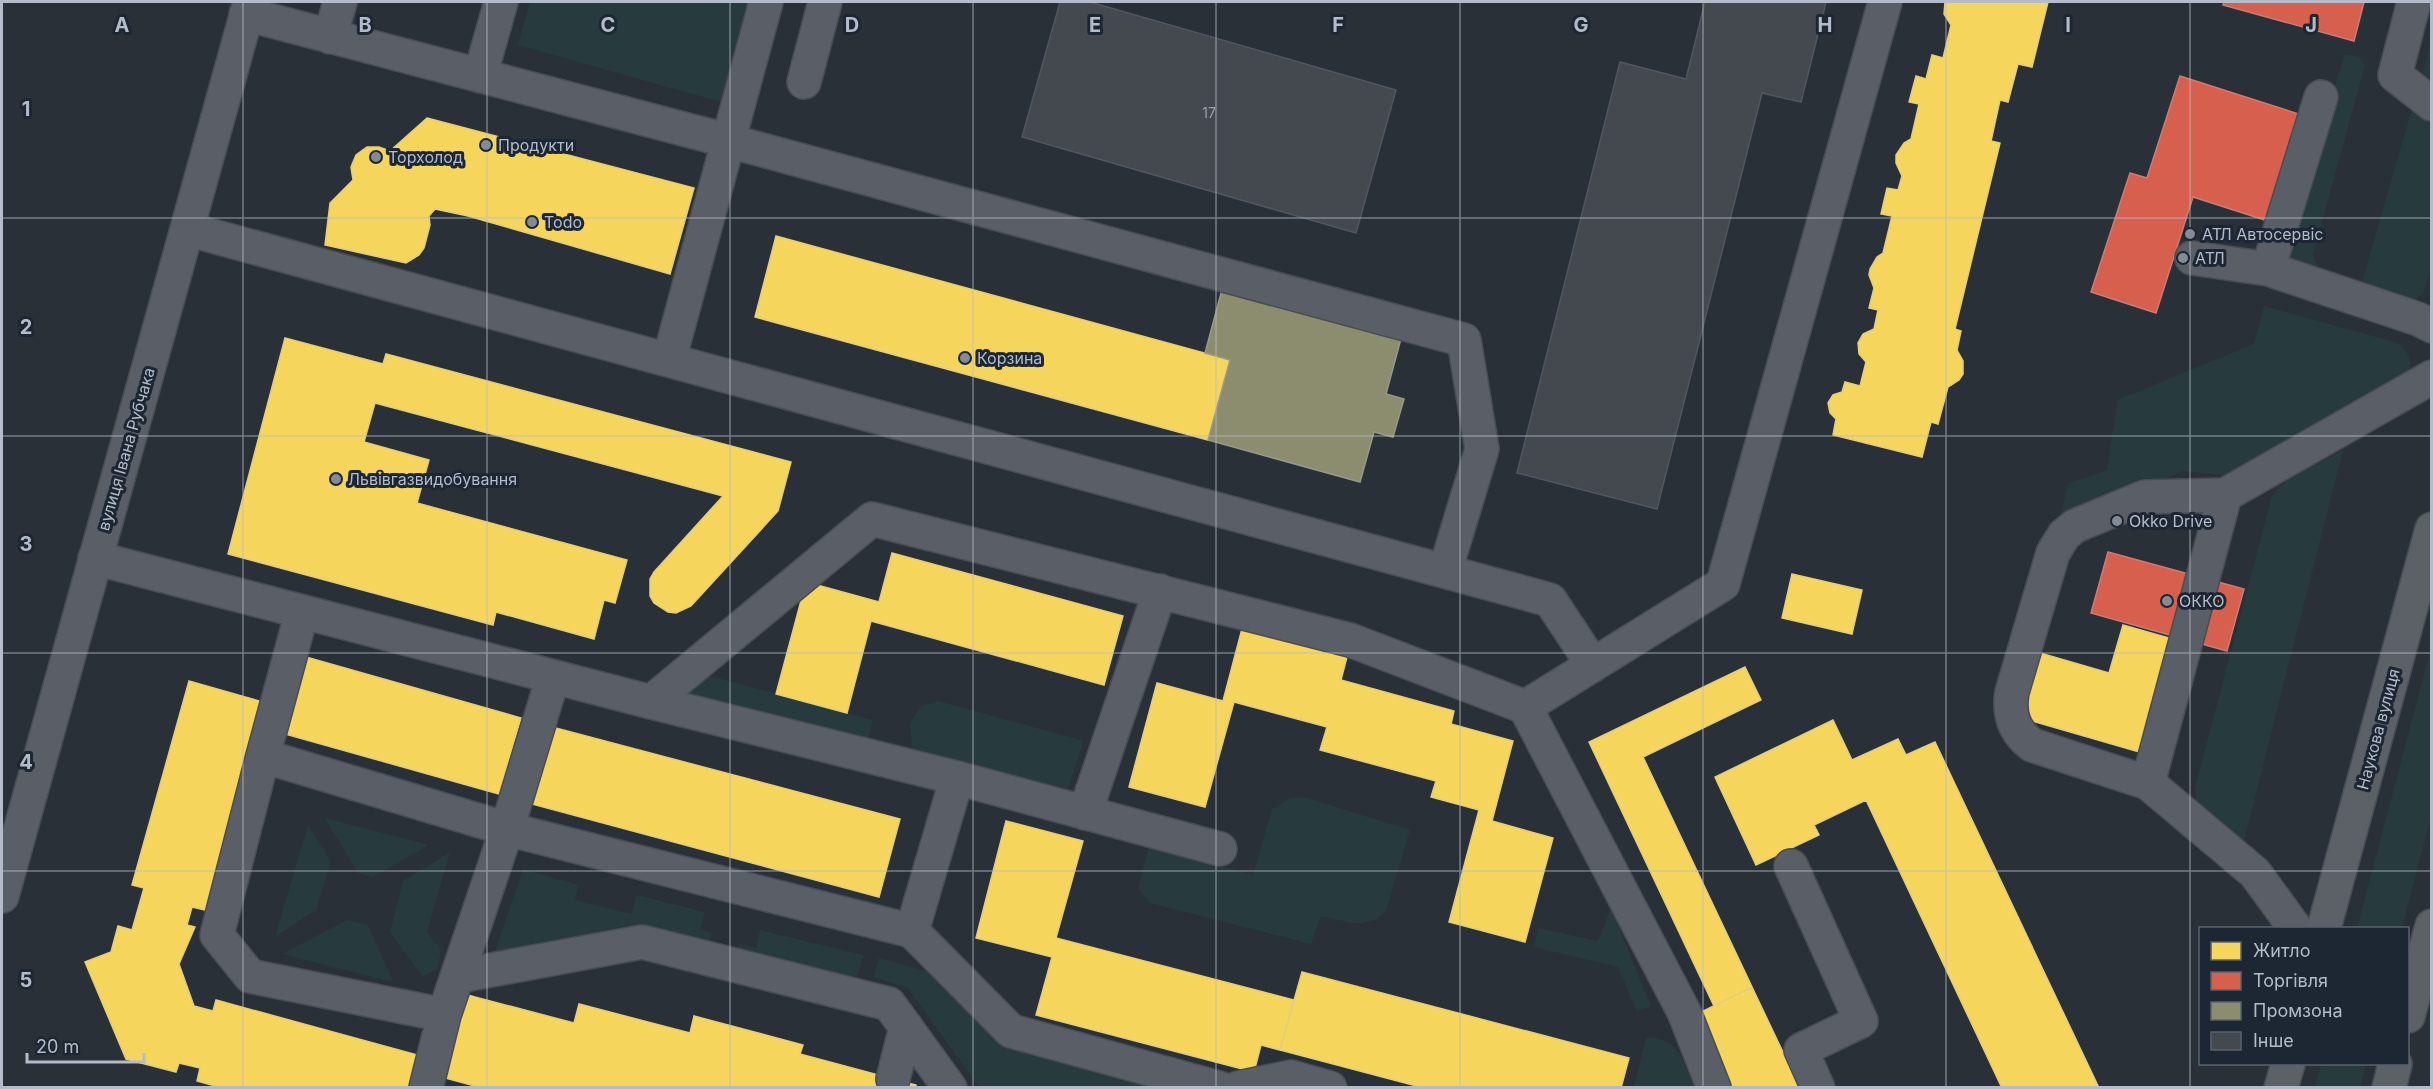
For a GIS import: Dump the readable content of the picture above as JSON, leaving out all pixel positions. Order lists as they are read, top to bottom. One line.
{"streets":{"main road":["Наукова вулиця"],"street":["вулиця Івана Рубчака"]},"places":["Продукти","Торхолод","Todo","АТЛ Автосервіс","АТЛ","Корзина","Львівгазвидобування","Okko Drive","ОККО"],"house_numbers":["17"],"legend":["Житло","Торгівля","Промзона","Інше"],"scale_bar":"20 m","grid":{"columns":["A","B","C","D","E","F","G","H","I","J"],"rows":["1","2","3","4","5"]}}
